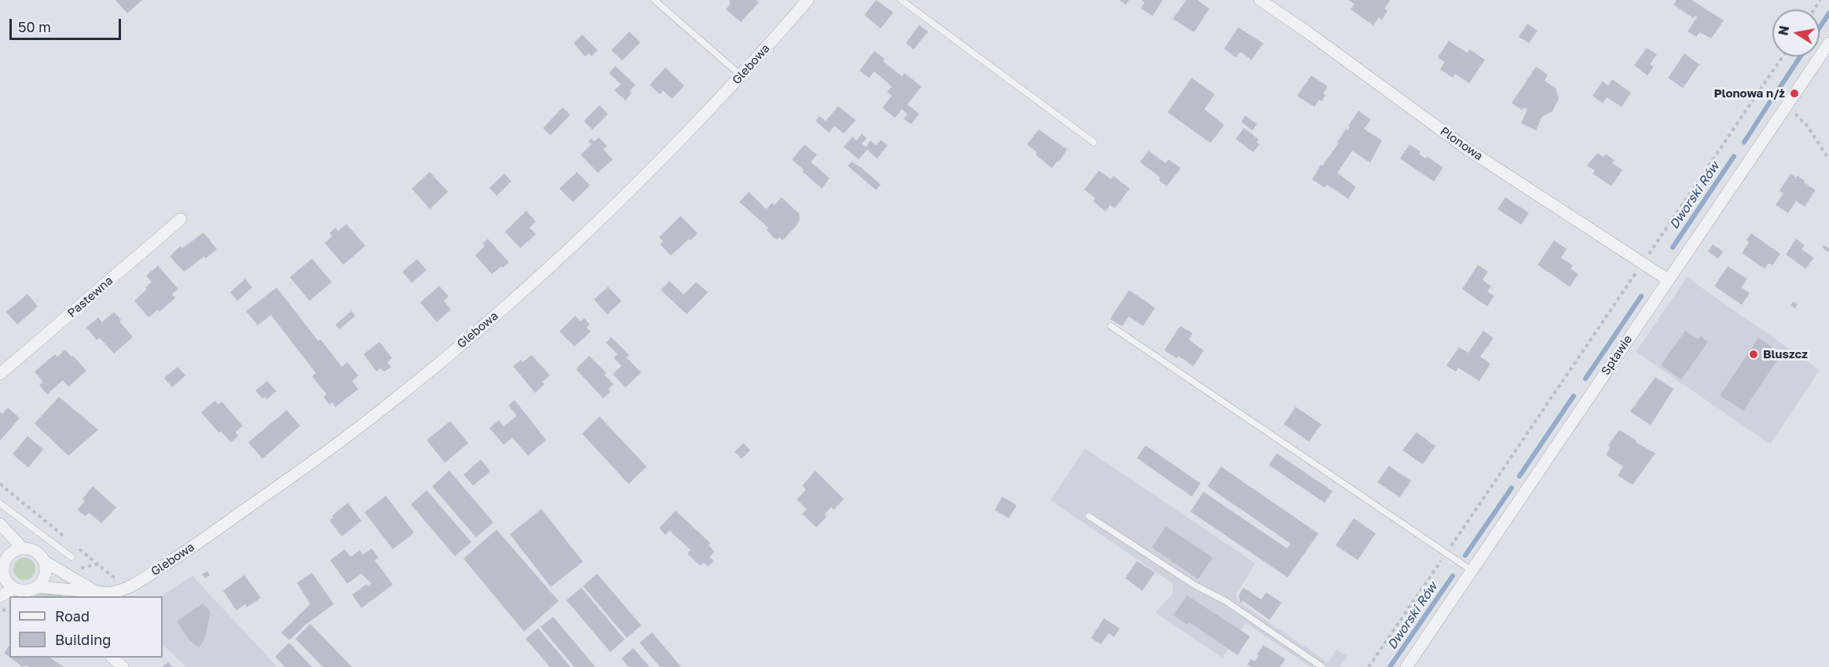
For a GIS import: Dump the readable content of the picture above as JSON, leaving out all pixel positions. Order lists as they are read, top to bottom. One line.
{"streets":{"street":["Glebowa","Plonowa","Pastewna","Spławie"]},"crossings":[["Plonowa","Spławie"]],"water":["Dworski Rów"],"places":["Plonowa n/ż","Bluszcz"],"legend":["Road","Building"],"scale_bar":"50 m","north":"left"}
